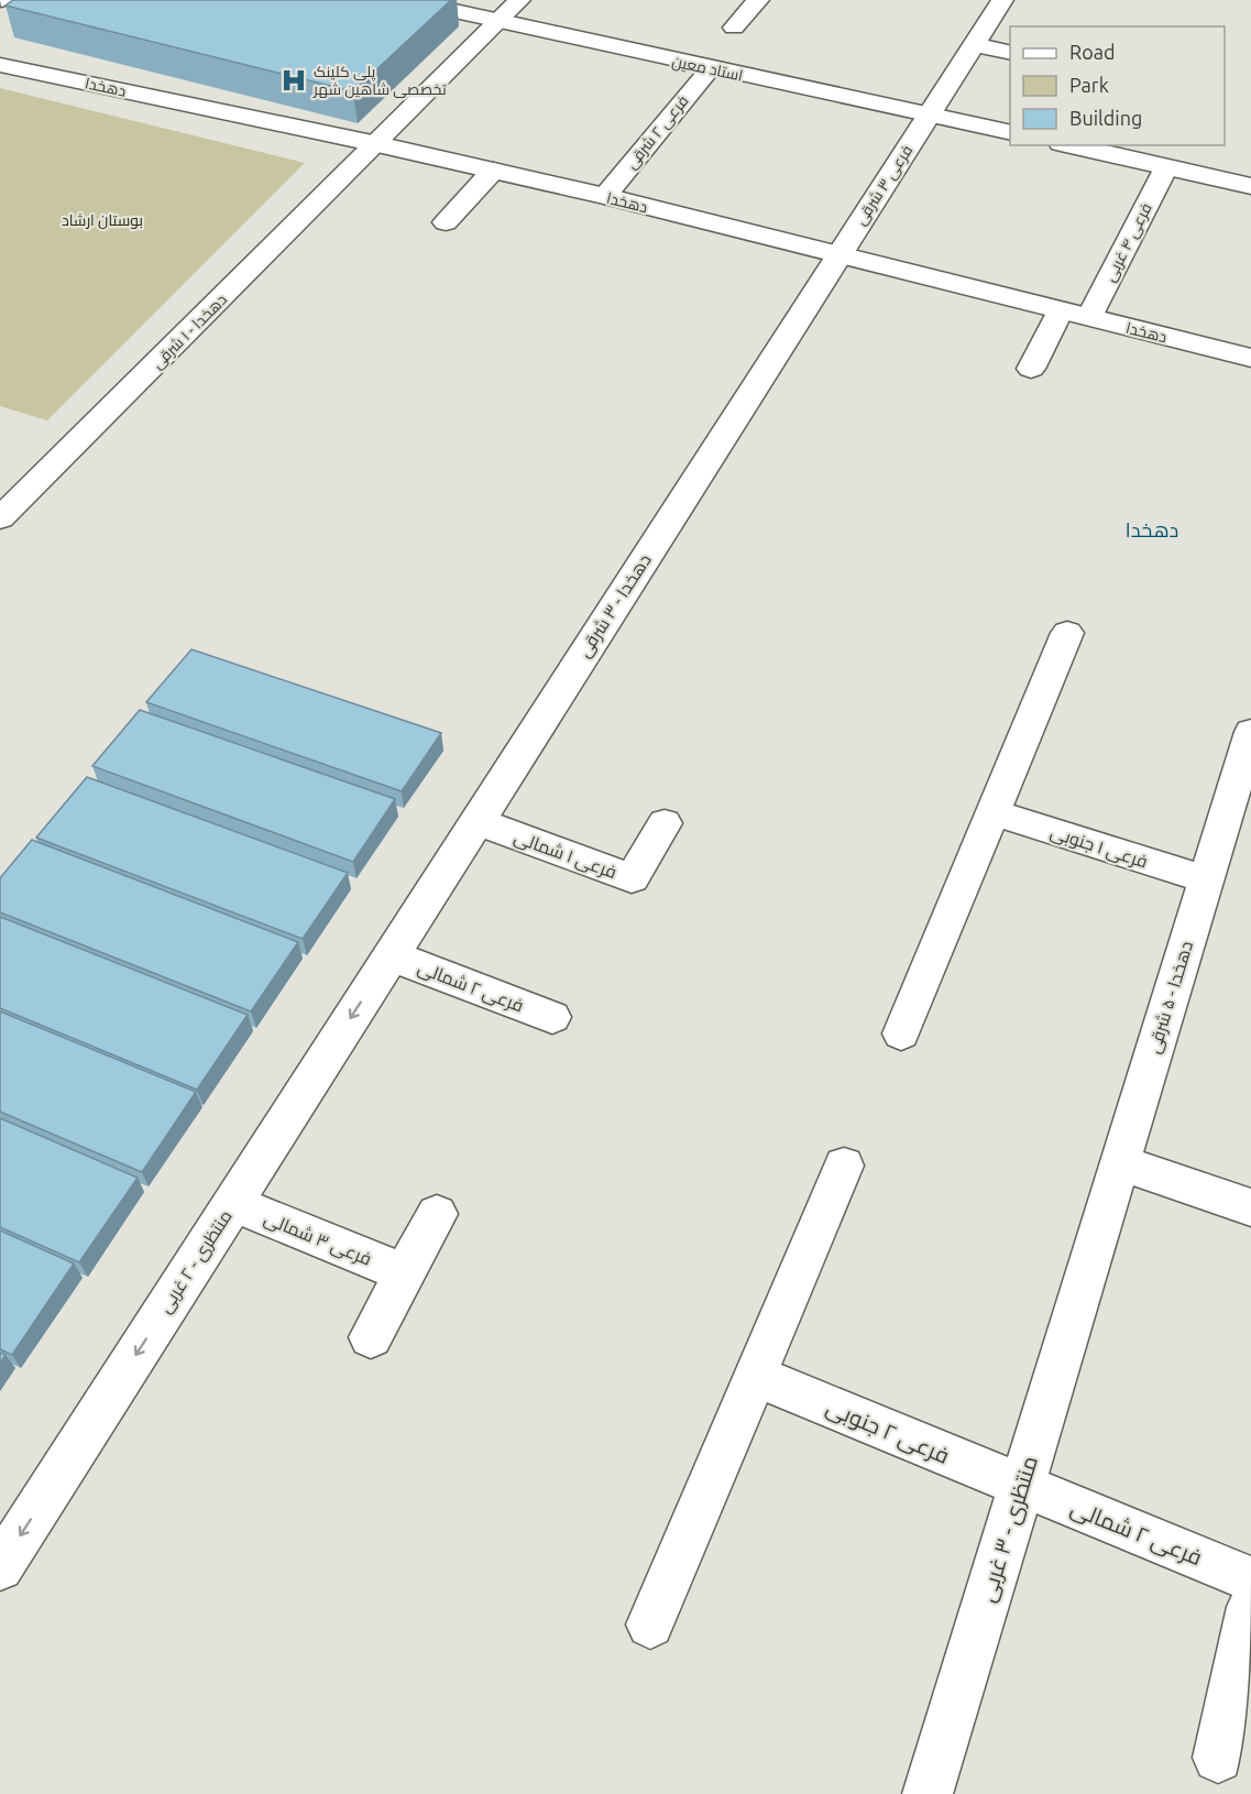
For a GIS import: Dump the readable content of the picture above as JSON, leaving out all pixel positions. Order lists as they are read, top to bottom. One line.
{"streets":{"street":["استاد معین","دهخدا","فرعی ۲ شرقی","فرعی ۳ شرقی","فرعی ۴ غربی","دهخدا - ۱ شرقی","دهخدا - ۳ شرقی","فرعی ۱ جنوبی","فرعی ۱ شمالی","فرعی ۲ شمالی","دهخدا - ۵ شرقی","فرعی ۳ شمالی","منتظری - ۲ غربی","فرعی ۲ جنوبی","منتظری - ۳ غربی"]},"crossings":[["استاد معین","فرعی ۲ شرقی"],["استاد معین","فرعی ۳ شرقی"],["استاد معین","دهخدا - ۱ شرقی"],["دهخدا","فرعی ۲ شرقی"],["دهخدا","فرعی ۳ شرقی"],["دهخدا","فرعی ۴ غربی"],["دهخدا","دهخدا - ۱ شرقی"],["دهخدا","دهخدا - ۳ شرقی"],["فرعی ۳ شرقی","دهخدا - ۳ شرقی"],["دهخدا - ۳ شرقی","فرعی ۱ شمالی"],["دهخدا - ۳ شرقی","فرعی ۲ شمالی"],["دهخدا - ۳ شرقی","منتظری - ۲ غربی"],["فرعی ۱ جنوبی","دهخدا - ۵ شرقی"],["فرعی ۲ شمالی","منتظری - ۲ غربی"],["فرعی ۲ شمالی","فرعی ۲ جنوبی"],["فرعی ۲ شمالی","منتظری - ۳ غربی"],["دهخدا - ۵ شرقی","منتظری - ۳ غربی"],["فرعی ۳ شمالی","منتظری - ۲ غربی"],["فرعی ۲ جنوبی","منتظری - ۳ غربی"]],"one_way":["منتظری - ۲ غربی"],"districts":["دهخدا"],"parks":["بوستان ارشاد"],"places":{"hospital":["پلی کلینک تخصصی شاهین شهر"]},"legend":["Road","Park","Building"]}
